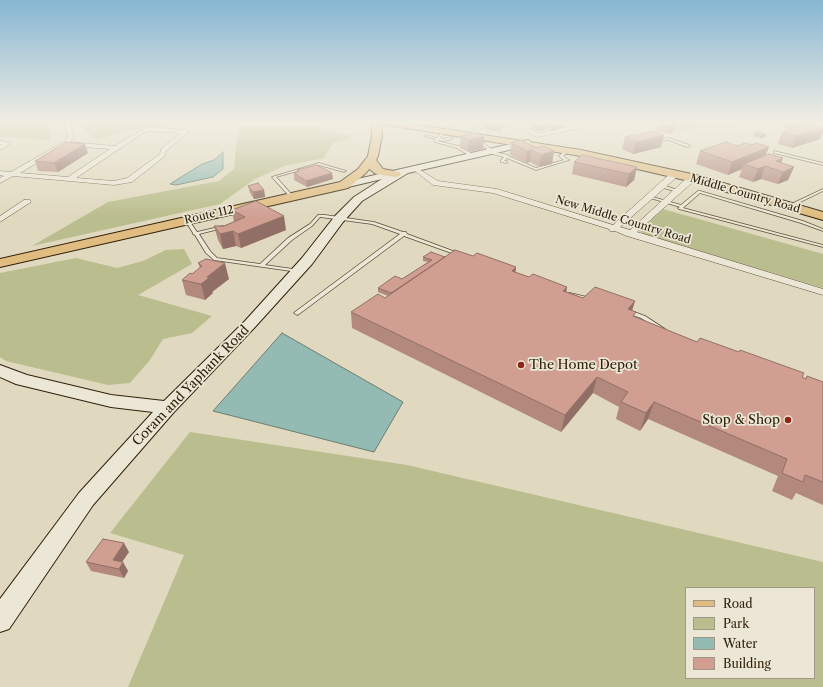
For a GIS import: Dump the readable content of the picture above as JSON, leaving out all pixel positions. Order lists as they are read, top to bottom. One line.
{"streets":{"main road":["Middle Country Road","Route 112","Coram and Yaphank Road"],"street":["New Middle Country Road"]},"places":["The Home Depot","Stop & Shop"],"legend":["Road","Park","Water","Building"]}
